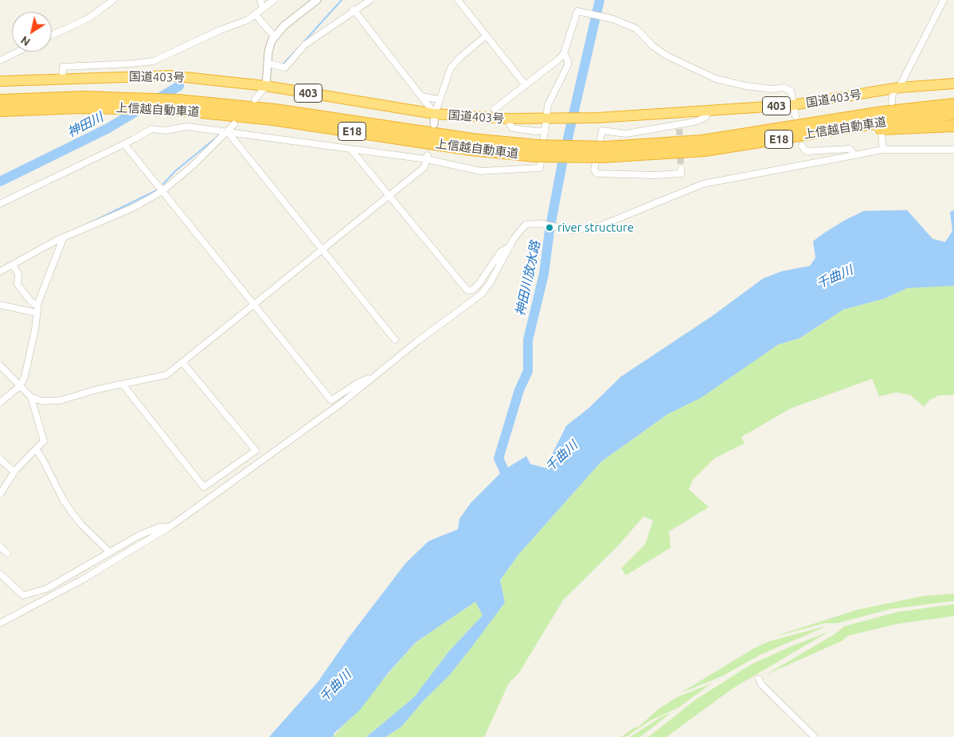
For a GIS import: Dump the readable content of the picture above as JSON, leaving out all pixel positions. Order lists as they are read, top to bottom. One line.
{"streets":{"highway":["国道403号","403","上信越自動車道","E18"]},"water":["神田川","千曲川","神田川放水路"],"places":["river structure"],"north":"bottom left"}
